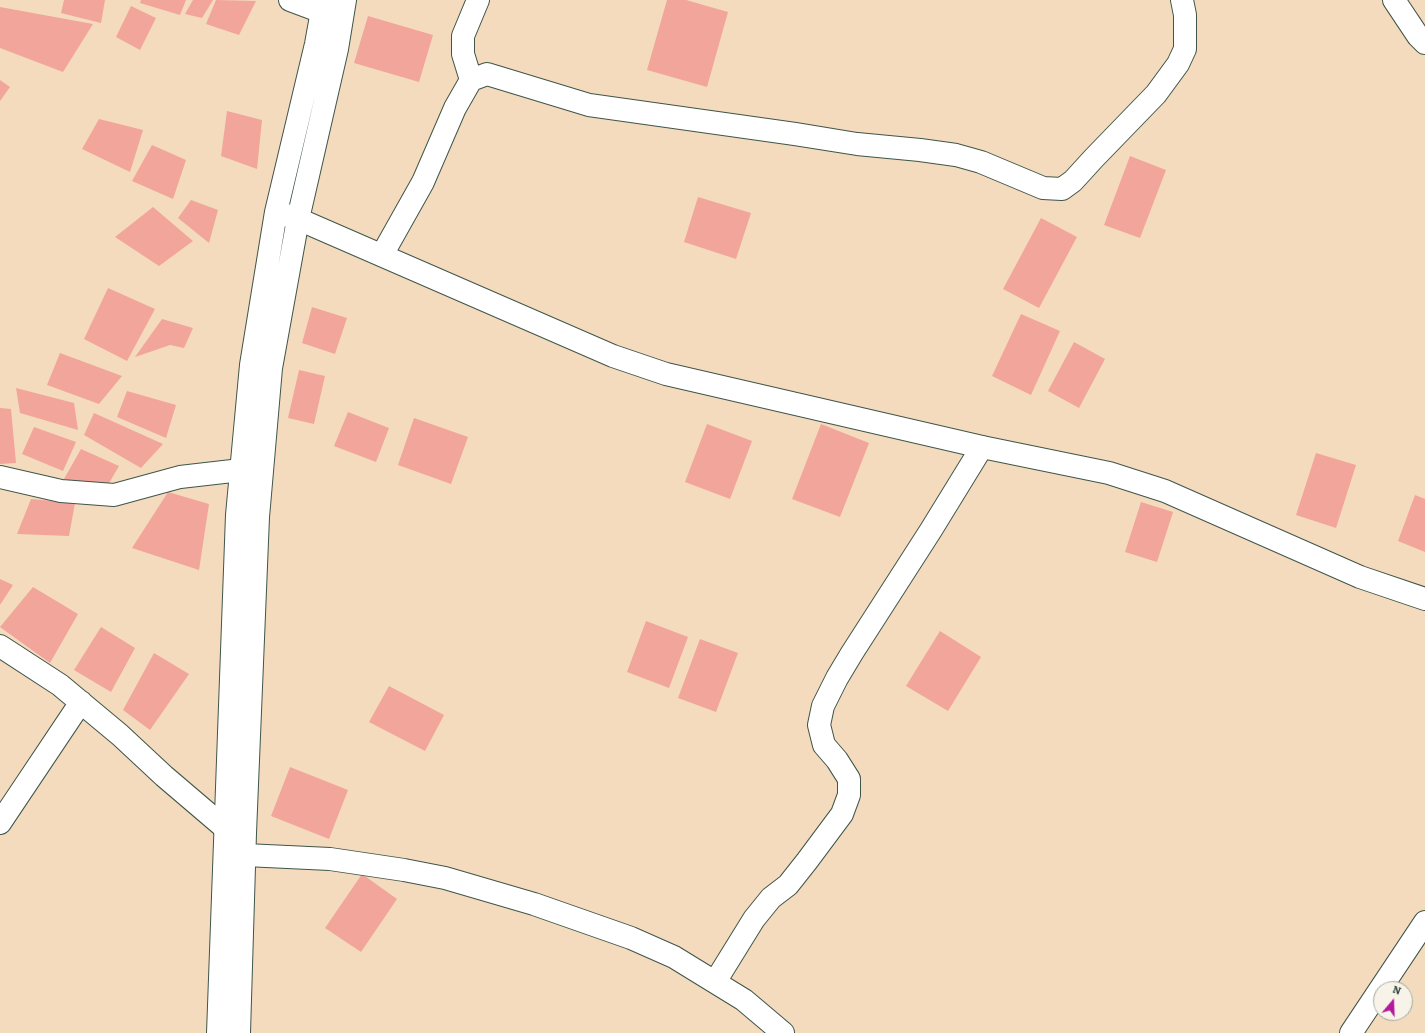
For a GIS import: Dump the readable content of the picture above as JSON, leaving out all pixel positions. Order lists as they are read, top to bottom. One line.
{"north":"top"}
